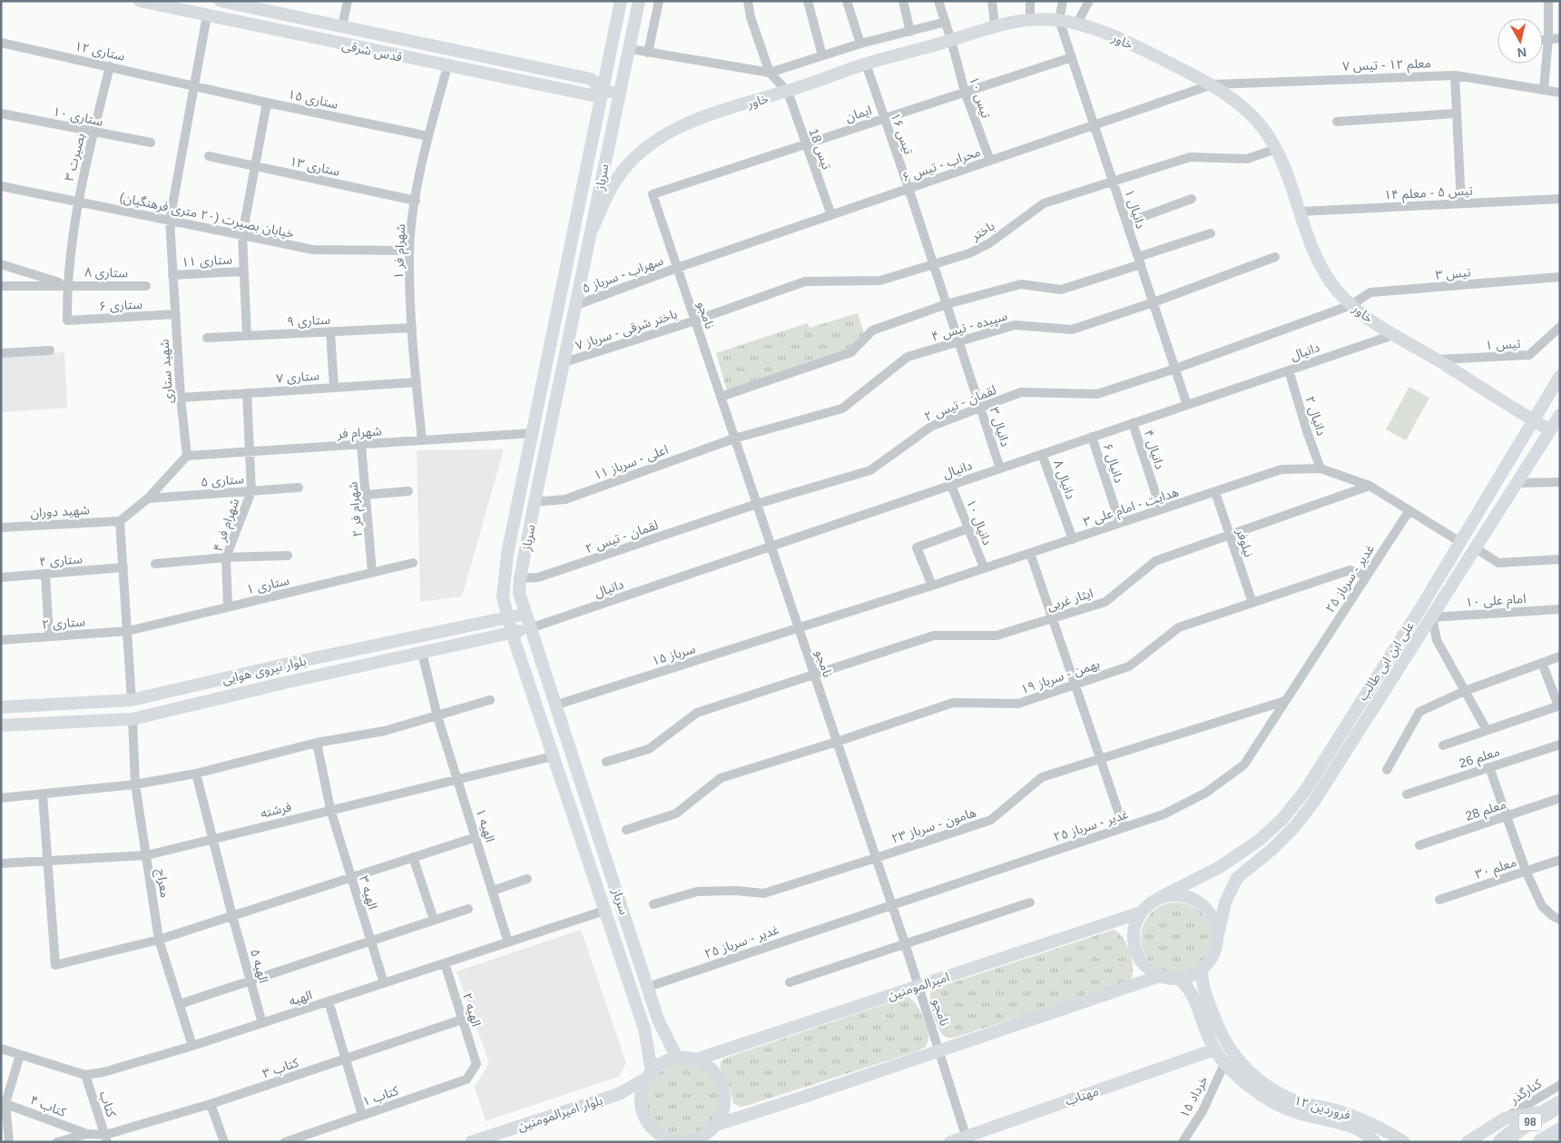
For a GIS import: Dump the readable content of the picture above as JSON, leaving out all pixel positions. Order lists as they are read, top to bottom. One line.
{"streets":{"highway":["98"],"street":["خاور","ستاری ۱۲","قدس شرقی","معلم ۱۲ - تیس ۷","تیس ۱۰","ستاری ۱۵","ایمان","ستاری ۱۰","تیس ۱۶","تیس 18","بصیرت ۳","محراب - تیس ۶","ستاری ۱۳","سرباز","تیس ۵ - معلم ۱۴","دانیال ۱","خیابان بصیرت (۲۰ متری فرهنگیان)","باختر","شهرام فر ۱","ستاری ۱۱","ستاری ۸","تیس ۳","سهراب - سرباز ۵","ستاری ۶","نامجو","ستاری ۹","سپیده - تیس ۴","باختر شرقی - سرباز ۷","تیس ۱","دانیال","شهید ستاری","ستاری ۷","لقمان - تیس ۲","دانیال ۲","دانیال ۳","شهرام فر","دانیال ۴","اعلی - سرباز ۱۱","دانیال ۶","دانیال ۸","ستاری ۵","هدایت - امام علی ۳","شهرام فر ۲","شهید دوران","دانیال ۱۰","شهرام فر ۴","نیلوفر","ستاری ۴","غدیر - سرباز ۲۵","ستاری ۱","ایثار غربی","امام علی ۱۰","ستاری ۲","سرباز ۱۵","علی ابن ابی طالب","بلوار نیروی هوایی","بهمن - سرباز ۱۹","معلم 26","فرشته","معلم 28","الهیه ۱","هامون - سرباز ۲۳","معلم ۳۰","معراج","الهیه ۳","الهیه ۵","امیرالمومنین","الهیه","الهیه ۲","کتاب ۳","کنارگذر","کتاب ۱","مهتاب","۱۵ خرداد","کتاب","کتاب ۴","۱۲ فروردین","بلوار امیرالمومنین"]},"crossings":[["خاور","معلم ۱۲ - تیس ۷"],["خاور","تیس ۱۰"],["خاور","تیس ۱۶"],["خاور","تیس 18"],["خاور","محراب - تیس ۶"],["خاور","سرباز"],["خاور","تیس ۵ - معلم ۱۴"],["خاور","دانیال ۱"],["خاور","باختر"],["خاور","تیس ۳"],["خاور","تیس ۱"],["خاور","دانیال"],["خاور","لقمان - تیس ۲"],["خاور","علی ابن ابی طالب"],["ستاری ۱۲","ستاری ۱۵"],["ستاری ۱۲","بصیرت ۳"],["ستاری ۱۲","شهید ستاری"],["قدس شرقی","سرباز"],["قدس شرقی","شهرام فر ۱"],["قدس شرقی","شهید ستاری"],["معلم ۱۲ - تیس ۷","محراب - تیس ۶"],["تیس ۱۰","ایمان"],["تیس ۱۰","محراب - تیس ۶"],["ستاری ۱۵","شهرام فر ۱"],["ستاری ۱۵","شهید ستاری"],["ایمان","تیس ۱۶"],["ایمان","تیس 18"],["ایمان","دانیال ۱"],["ایمان","نامجو"],["ستاری ۱۰","بصیرت ۳"],["تیس ۱۶","محراب - تیس ۶"],["تیس ۱۶","باختر"],["تیس ۱۶","دانیال ۳"],["تیس 18","محراب - تیس ۶"],["بصیرت ۳","خیابان بصیرت (۲۰ متری فرهنگیان)"],["بصیرت ۳","ستاری ۸"],["بصیرت ۳","ستاری ۶"],["محراب - تیس ۶","دانیال ۱"],["محراب - تیس ۶","سهراب - سرباز ۵"],["محراب - تیس ۶","نامجو"],["ستاری ۱۳","شهرام فر ۱"],["سرباز","سهراب - سرباز ۵"],["سرباز","باختر شرقی - سرباز ۷"],["سرباز","دانیال"],["سرباز","لقمان - تیس ۲"],["سرباز","شهرام فر"],["سرباز","اعلی - سرباز ۱۱"],["سرباز","غدیر - سرباز ۲۵"],["سرباز","سرباز ۱۵"],["سرباز","بلوار نیروی هوایی"],["سرباز","فرشته"],["سرباز","امیرالمومنین"],["سرباز","الهیه"],["سرباز","بلوار امیرالمومنین"],["دانیال ۱","باختر"],["دانیال ۱","سپیده - تیس ۴"],["دانیال ۱","دانیال"],["دانیال ۱","لقمان - تیس ۲"],["خیابان بصیرت (۲۰ متری فرهنگیان)","شهرام فر ۱"],["خیابان بصیرت (۲۰ متری فرهنگیان)","شهید ستاری"],["باختر","نامجو"],["باختر","باختر شرقی - سرباز ۷"],["باختر","دانیال ۳"],["شهرام فر ۱","ستاری ۹"],["شهرام فر ۱","ستاری ۷"],["شهرام فر ۱","شهرام فر"],["ستاری ۱۱","شهید ستاری"],["تیس ۳","لقمان - تیس ۲"],["سهراب - سرباز ۵","نامجو"],["ستاری ۶","شهید ستاری"],["نامجو","سپیده - تیس ۴"],["نامجو","باختر شرقی - سرباز ۷"],["نامجو","دانیال"],["نامجو","لقمان - تیس ۲"],["نامجو","اعلی - سرباز ۱۱"],["نامجو","هدایت - امام علی ۳"],["نامجو","غدیر - سرباز ۲۵"],["نامجو","ایثار غربی"],["نامجو","سرباز ۱۵"],["نامجو","بهمن - سرباز ۱۹"],["نامجو","هامون - سرباز ۲۳"],["نامجو","امیرالمومنین"],["نامجو","مهتاب"],["سپیده - تیس ۴","دانیال ۳"],["سپیده - تیس ۴","اعلی - سرباز ۱۱"],["دانیال","دانیال ۲"],["دانیال","دانیال ۳"],["دانیال","دانیال ۴"],["دانیال","دانیال ۶"],["دانیال","دانیال ۸"],["دانیال","دانیال ۱۰"],["دانیال","بلوار نیروی هوایی"],["شهید ستاری","ستاری ۷"],["شهید ستاری","شهرام فر"],["ستاری ۷","شهرام فر ۴"],["لقمان - تیس ۲","دانیال ۳"],["دانیال ۲","هدایت - امام علی ۳"],["شهرام فر","شهرام فر ۲"],["شهرام فر","شهرام فر ۴"],["دانیال ۴","هدایت - امام علی ۳"],["دانیال ۶","هدایت - امام علی ۳"],["دانیال ۸","هدایت - امام علی ۳"],["ستاری ۵","شهرام فر ۴"],["هدایت - امام علی ۳","دانیال ۱۰"],["هدایت - امام علی ۳","نیلوفر"],["هدایت - امام علی ۳","غدیر - سرباز ۲۵"],["هدایت - امام علی ۳","ایثار غربی"],["هدایت - امام علی ۳","سرباز ۱۵"],["هدایت - امام علی ۳","علی ابن ابی طالب"],["شهرام فر ۲","ستاری ۱"],["شهرام فر ۴","ستاری ۱"],["نیلوفر","ایثار غربی"],["نیلوفر","بهمن - سرباز ۱۹"],["غدیر - سرباز ۲۵","بهمن - سرباز ۱۹"],["غدیر - سرباز ۲۵","هامون - سرباز ۲۳"],["ستاری ۱","ستاری ۲"],["امام علی ۱۰","علی ابن ابی طالب"],["علی ابن ابی طالب","امیرالمومنین"],["علی ابن ابی طالب","۱۲ فروردین"],["بلوار نیروی هوایی","الهیه ۱"],["بلوار نیروی هوایی","معراج"],["فرشته","الهیه ۱"],["فرشته","معراج"],["فرشته","الهیه ۳"],["فرشته","الهیه ۵"],["الهیه ۱","الهیه"],["معراج","الهیه"],["الهیه ۳","الهیه"],["الهیه ۵","الهیه"],["امیرالمومنین","۱۲ فروردین"],["امیرالمومنین","بلوار امیرالمومنین"],["الهیه","الهیه ۲"],["الهیه","کتاب"],["الهیه ۲","کتاب ۳"],["الهیه ۲","کتاب ۱"],["کتاب ۳","کتاب"],["مهتاب","۱۲ فروردین"],["۱۵ خرداد","۱۲ فروردین"]],"north":"bottom"}
